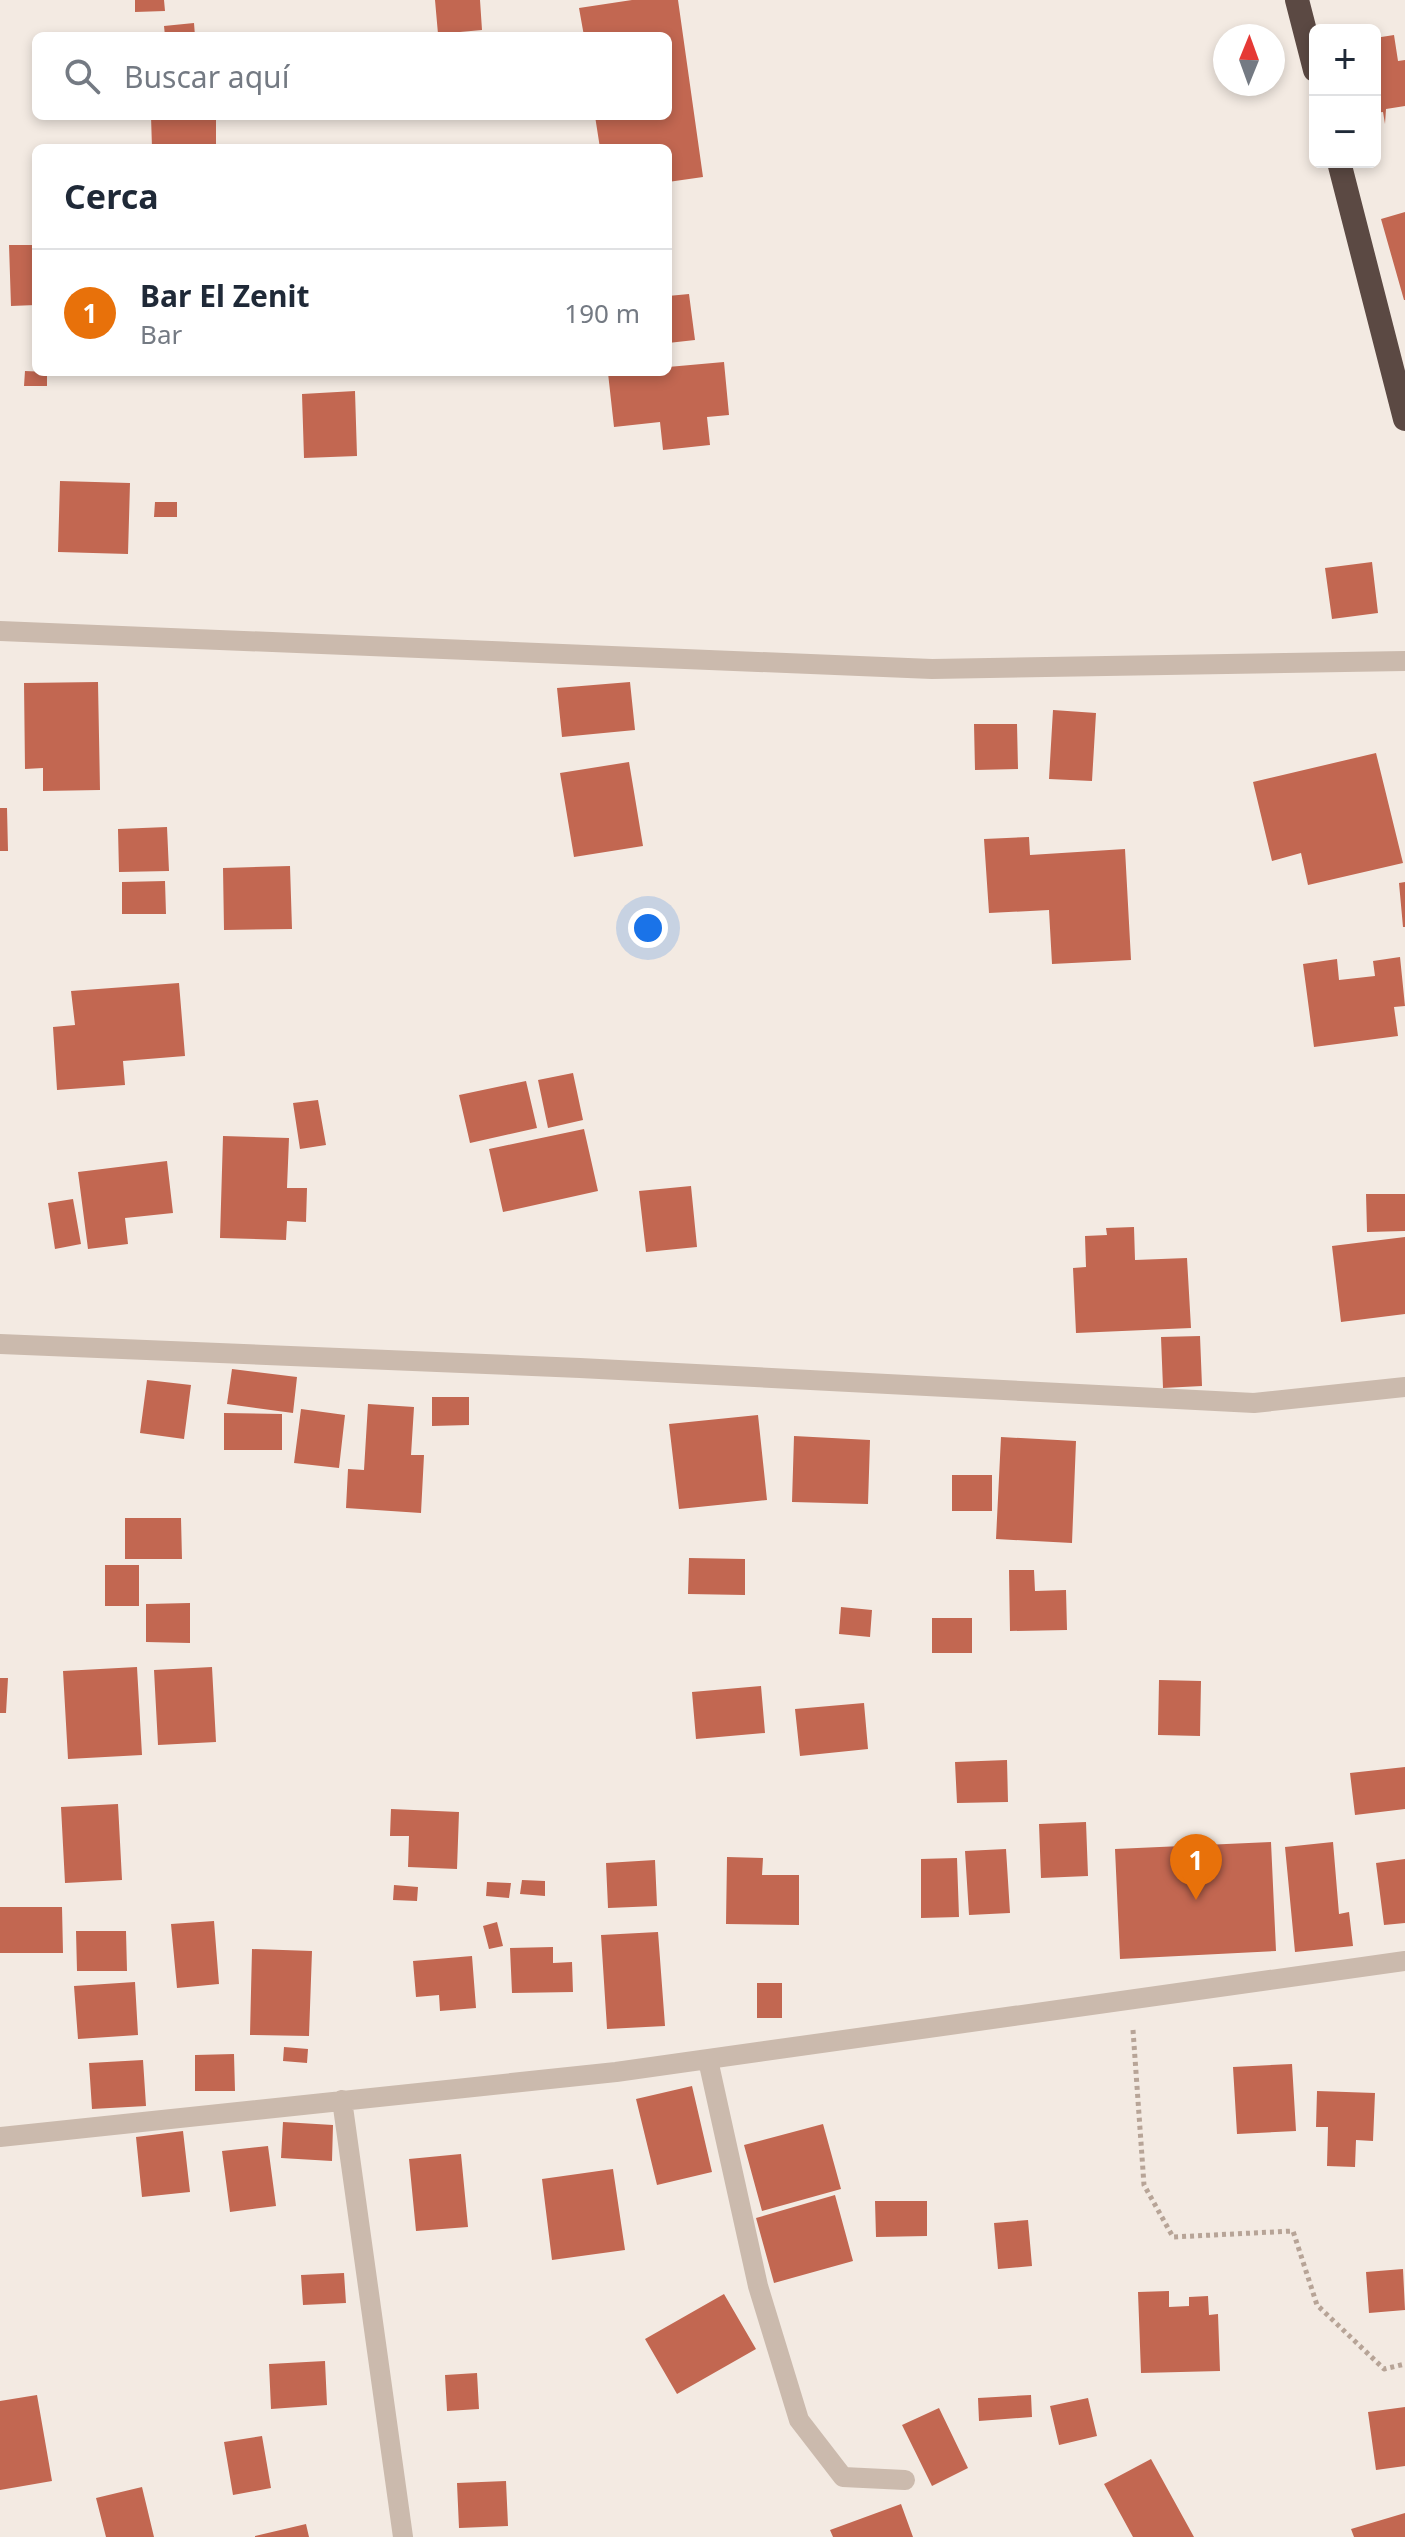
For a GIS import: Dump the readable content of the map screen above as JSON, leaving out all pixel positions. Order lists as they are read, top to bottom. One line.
{"north":"top","page":{"map_buttons":["+","−"],"search":"Buscar aquí","heading":"Cerca","list":[{"mark":"1","name":"Bar El Zenit","note":"Bar","value":"190 m"}],"pins":"1"}}
